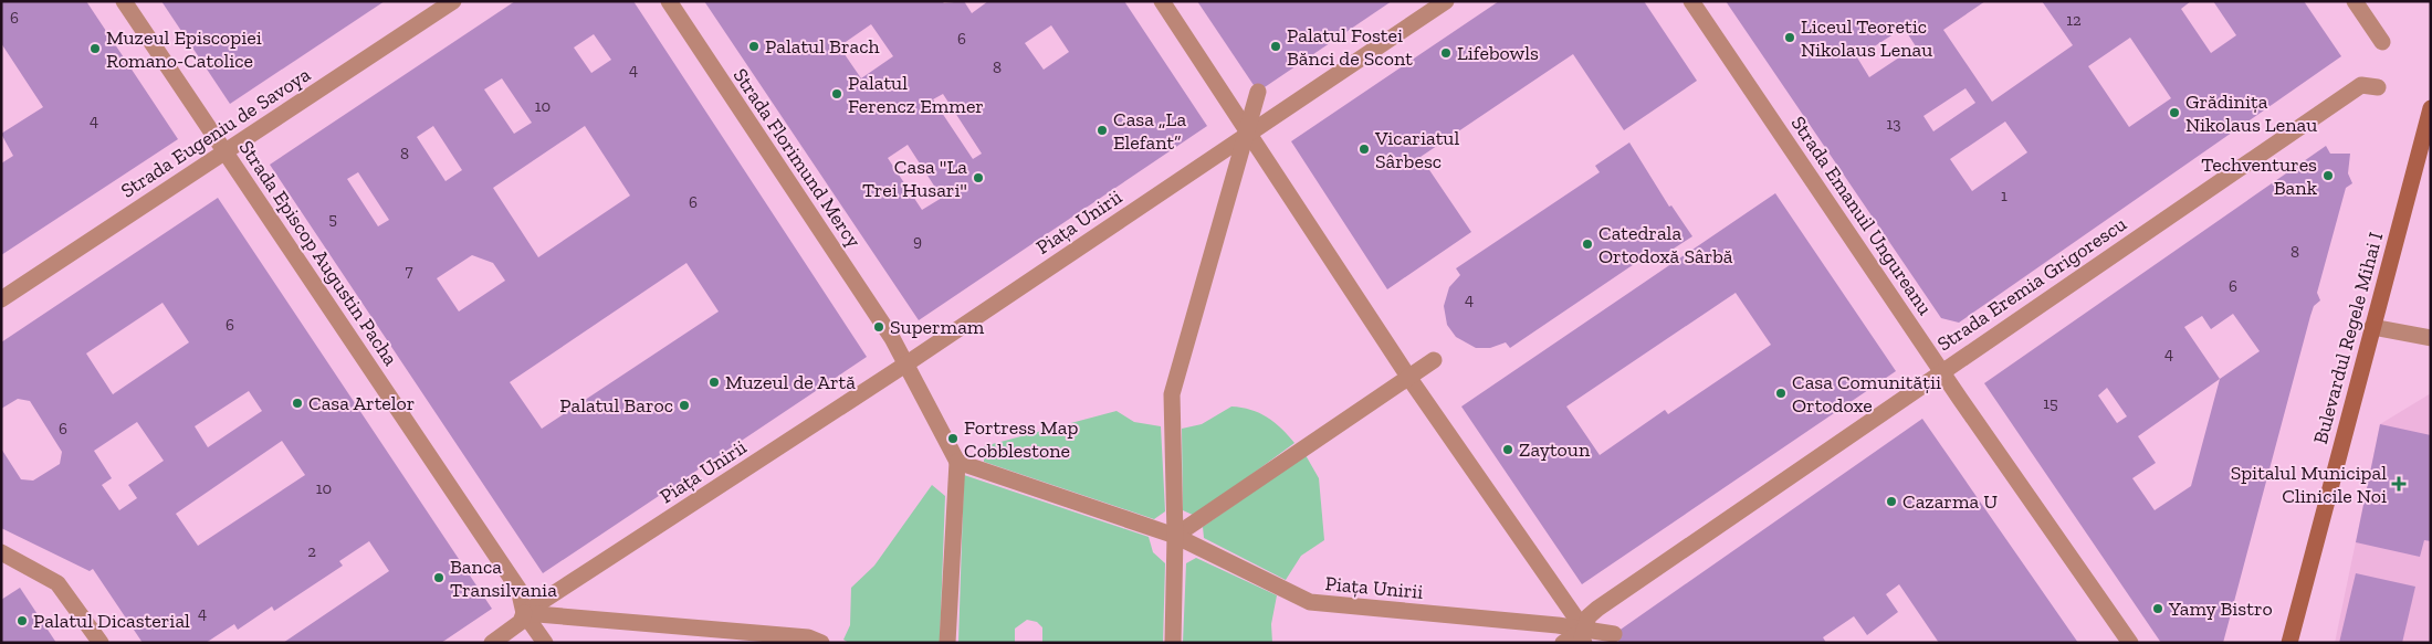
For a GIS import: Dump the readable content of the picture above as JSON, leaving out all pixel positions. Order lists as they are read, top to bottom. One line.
{"streets":{"main road":["Bulevardul Regele Mihai I"],"street":["Strada Eugeniu de Savoya","Strada Florimund Mercy","Strada Emanuil Ungureanu","Piața Unirii","Strada Episcop Augustin Pacha","Strada Eremia Grigorescu"]},"crossings":[["Strada Eugeniu de Savoya","Strada Episcop Augustin Pacha"],["Strada Florimund Mercy","Piața Unirii"],["Strada Emanuil Ungureanu","Strada Eremia Grigorescu"],["Piața Unirii","Strada Episcop Augustin Pacha"],["Piața Unirii","Strada Eremia Grigorescu"]],"places":{"other":["Liceul Teoretic Nikolaus Lenau","Palatul Brach","Palatul Fostei Bănci de Scont","Muzeul Episcopiei Romano-Catolice","Lifebowls","Palatul Ferencz Emmer","Grădinița Nikolaus Lenau","Casa „La Elefant”","Vicariatul Sârbesc","Techventures Bank","Casa \"La Trei Husari\"","Catedrala Ortodoxă Sârbă","Supermam","Muzeul de Artă","Casa Comunității Ortodoxe","Casa Artelor","Palatul Baroc","Fortress Map Cobblestone","Zaytoun","Cazarma U","Banca Transilvania","Yamy Bistro","Palatul Dicasterial"],"health":["Spitalul Municipal Clinicile Noi"]},"house_numbers":["6","12","6","8","4","10","4","13","8","1","6","5","9","8","7","6","4","6","4","15","6","10","2","4"]}
